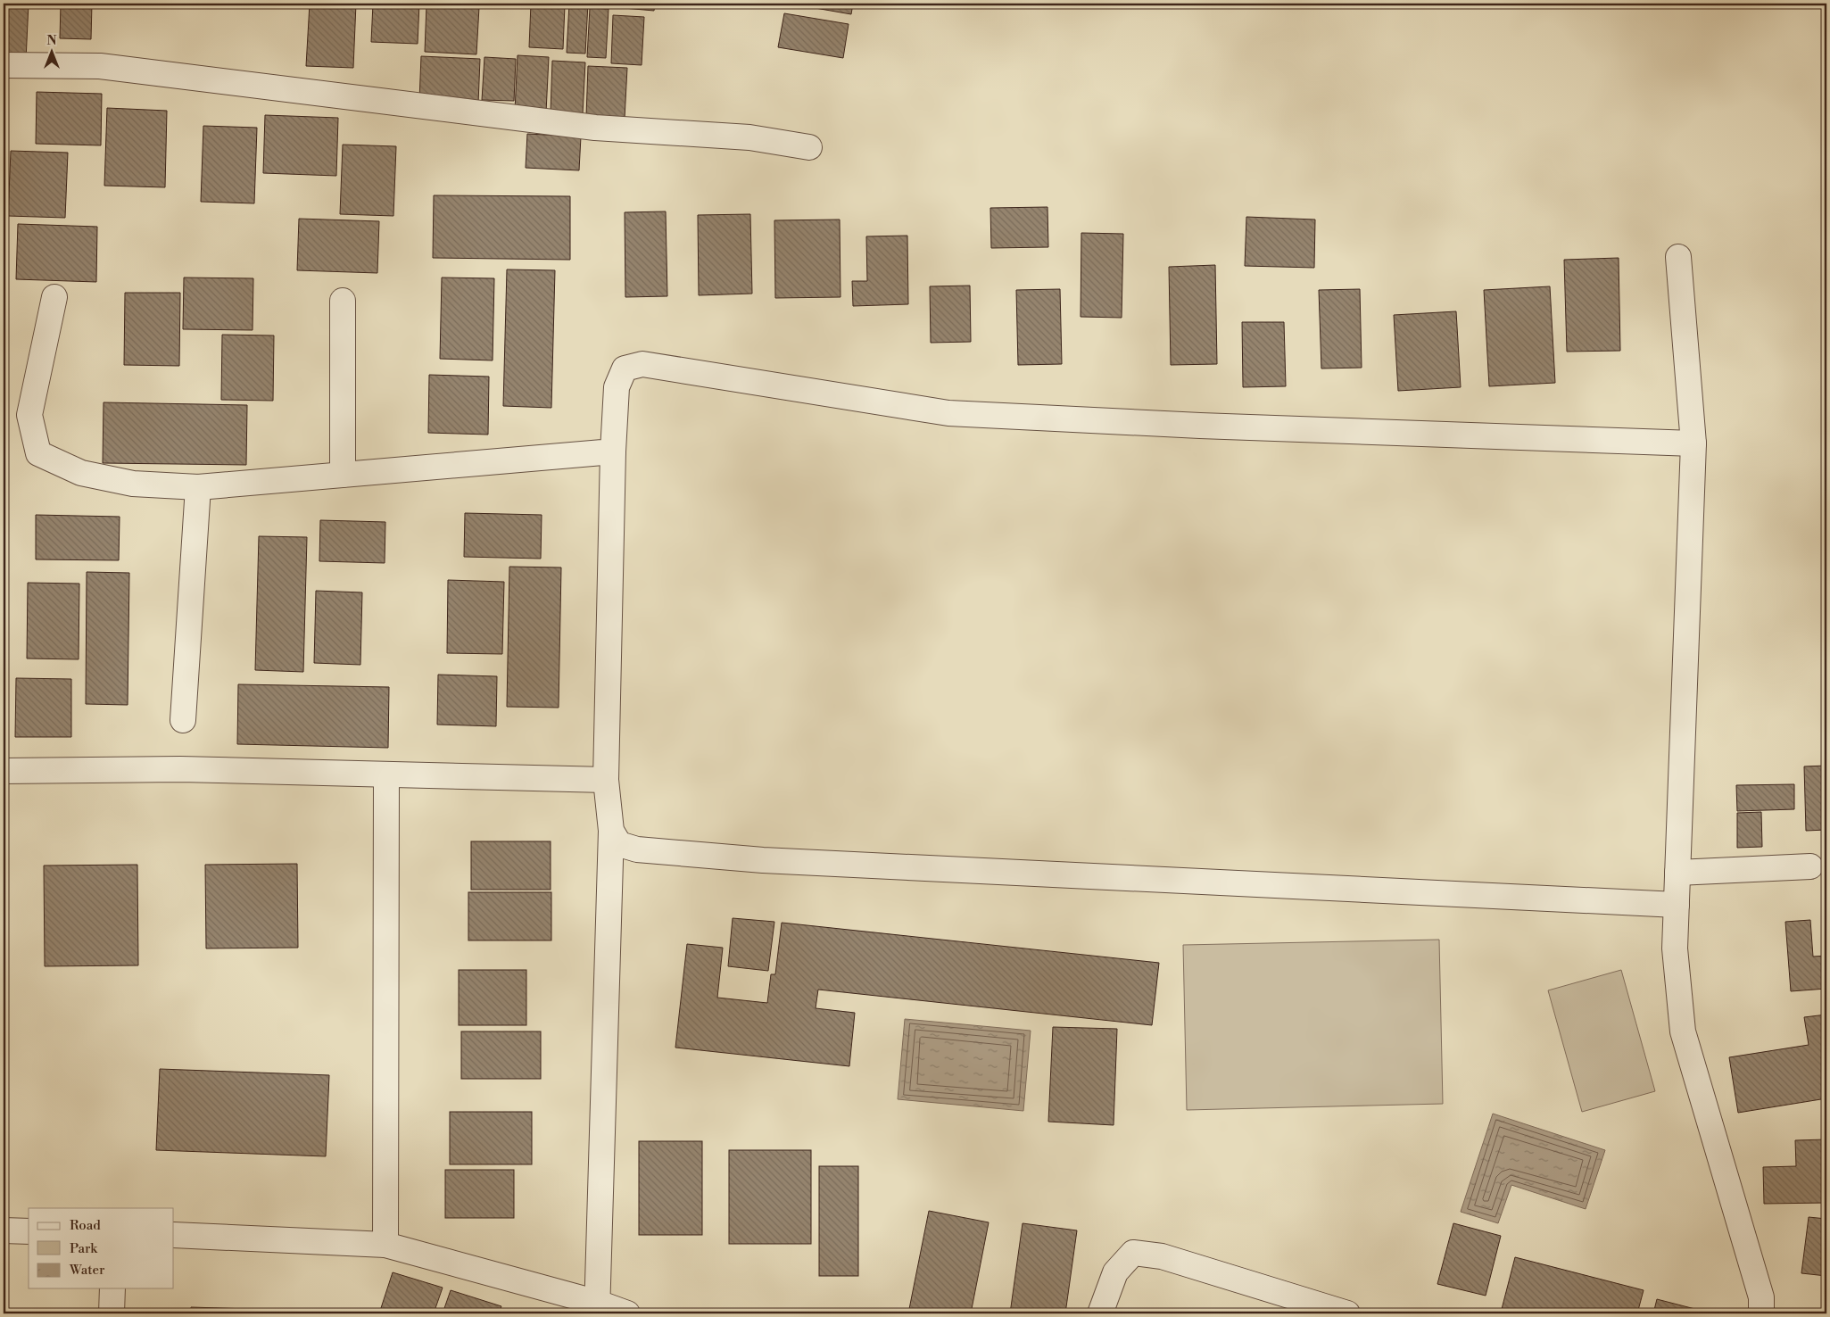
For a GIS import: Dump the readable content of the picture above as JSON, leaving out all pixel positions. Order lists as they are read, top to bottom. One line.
{"legend":["Road","Park","Water"],"north":"top"}
